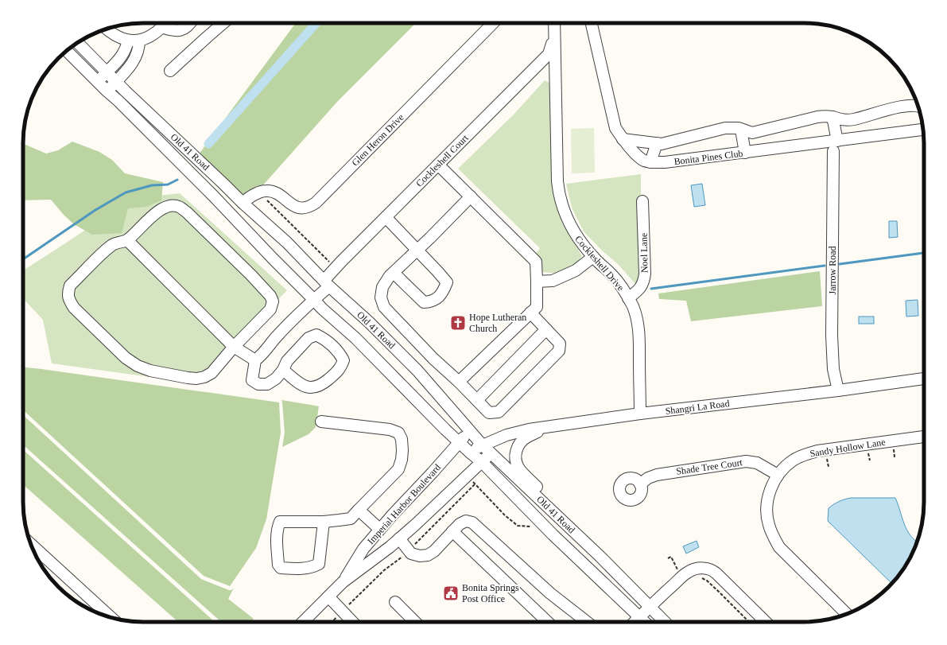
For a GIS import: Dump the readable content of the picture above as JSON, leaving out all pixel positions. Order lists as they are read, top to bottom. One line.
{"streets":{"street":["Glen Heron Drive","Old 41 Road","Bonita Pines Club","Cockleshell Court","Noel Lane","Cockleshell Drive","Jarrow Road","Shangri La Road","Sandy Hollow Lane","Shade Tree Court","Imperial Harbor Boulevard"]},"crossings":[["Glen Heron Drive","Old 41 Road"],["Old 41 Road","Cockleshell Court"],["Old 41 Road","Shangri La Road"],["Old 41 Road","Imperial Harbor Boulevard"],["Bonita Pines Club","Jarrow Road"],["Cockleshell Court","Cockleshell Drive"],["Noel Lane","Cockleshell Drive"],["Cockleshell Drive","Shangri La Road"],["Jarrow Road","Shangri La Road"],["Sandy Hollow Lane","Shade Tree Court"]],"places":{"church":["Hope Lutheran Church"],"public building":["Bonita Springs Post Office"]}}
